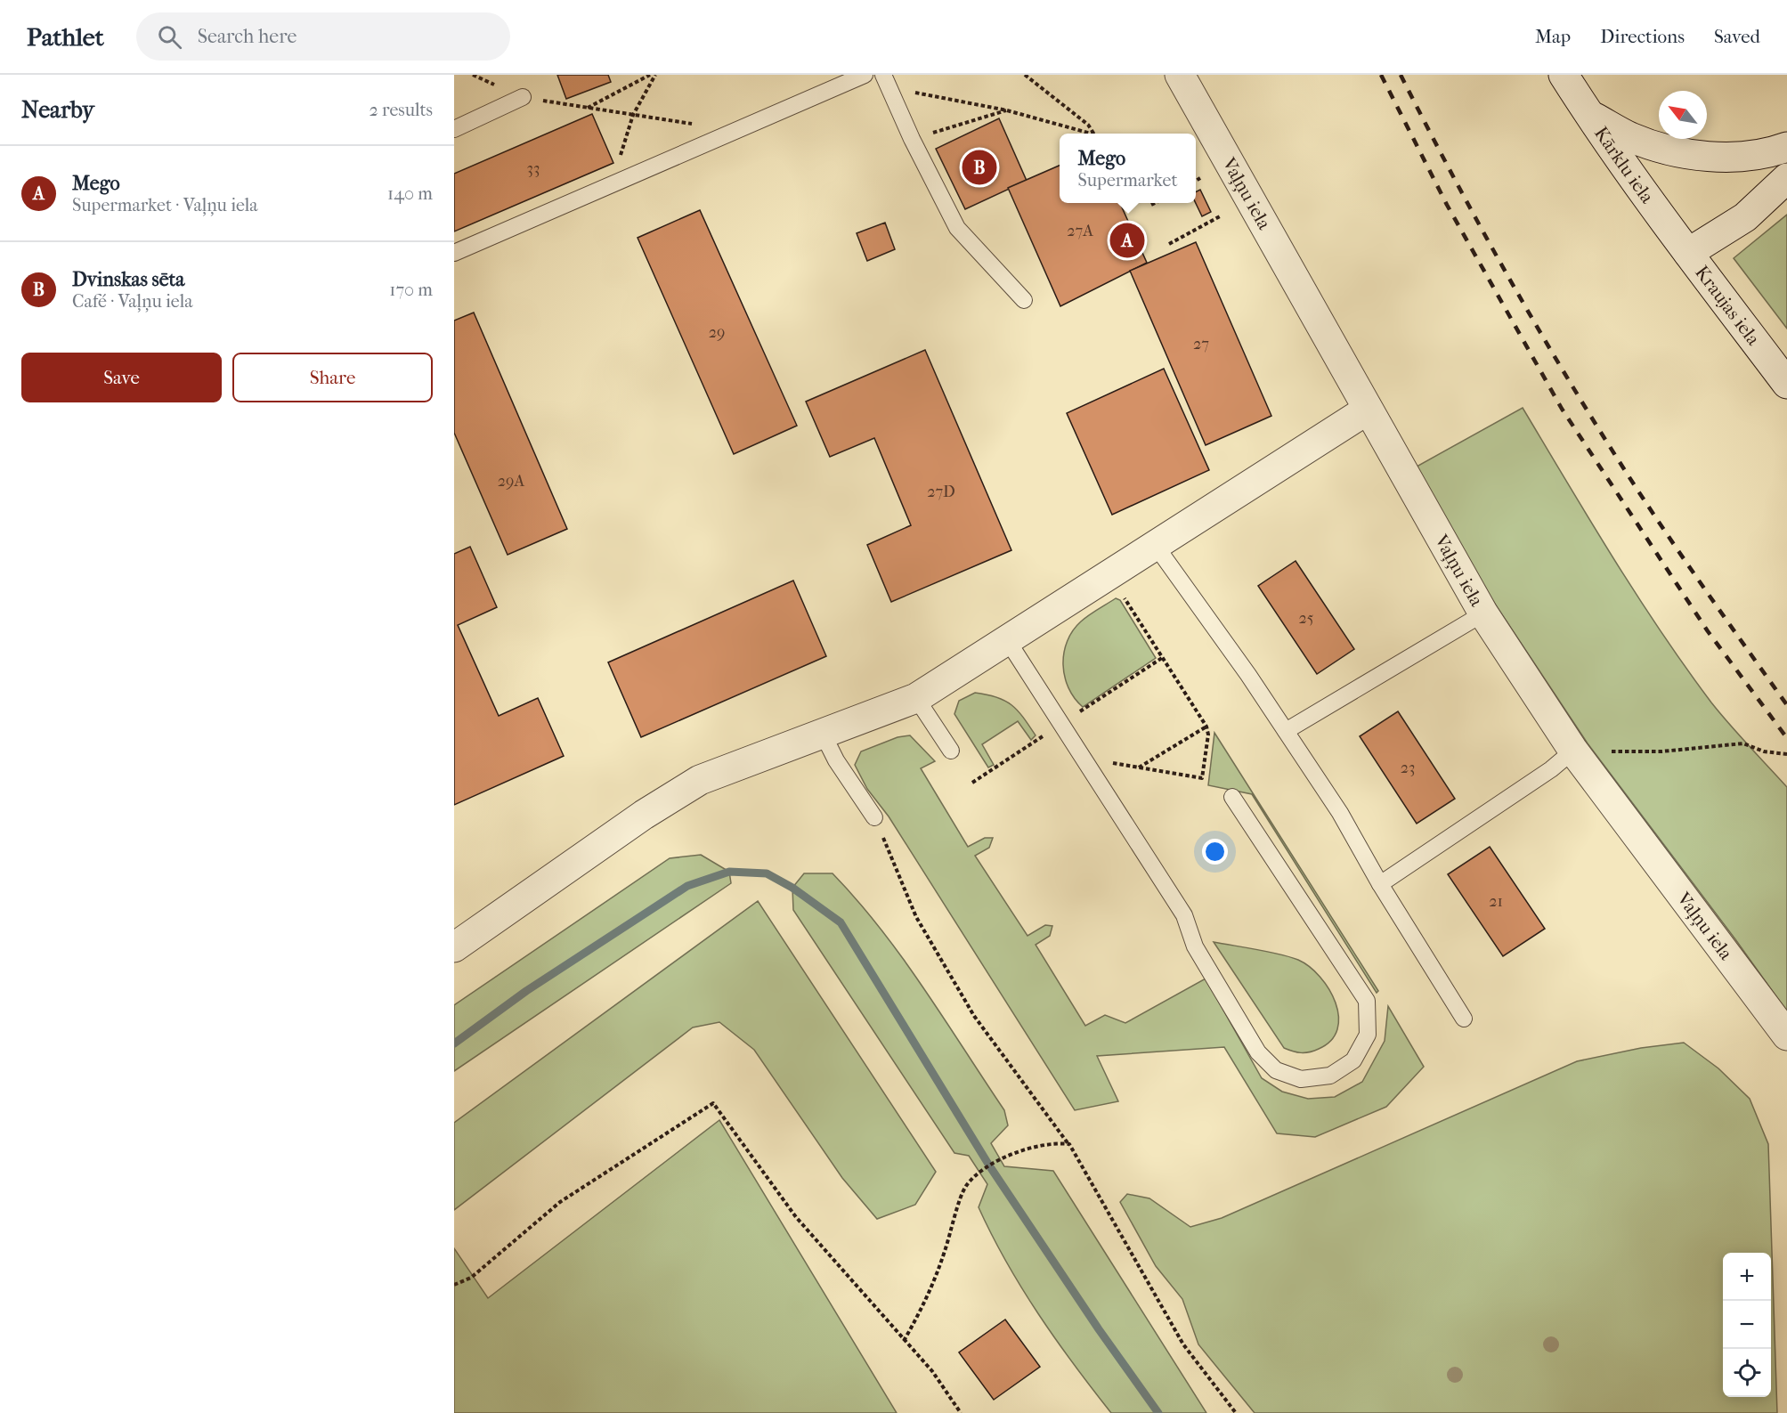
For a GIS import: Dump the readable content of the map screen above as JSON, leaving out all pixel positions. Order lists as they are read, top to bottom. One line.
{"streets":{"street":["Kārklu iela","Vaļņu iela","Kraujas iela"]},"crossings":[["Kārklu iela","Kraujas iela"]],"house_numbers":["33","27A","29","27","29A","27D","25","23","21"],"north":"top left","page":{"header":"Pathlet","search":"Search here","nav":["Map","Directions","Saved"],"heading":["Nearby","2 results"],"popup":["Mego","Supermarket"],"list":[{"mark":"A","name":"Mego","note":"Supermarket · Vaļņu iela","value":"140 m"},{"mark":"B","name":"Dvinskas sēta","note":"Café · Vaļņu iela","value":"170 m"}],"pins":["B","A"],"buttons":["Save","Share"],"map_buttons":["+","−"]}}
